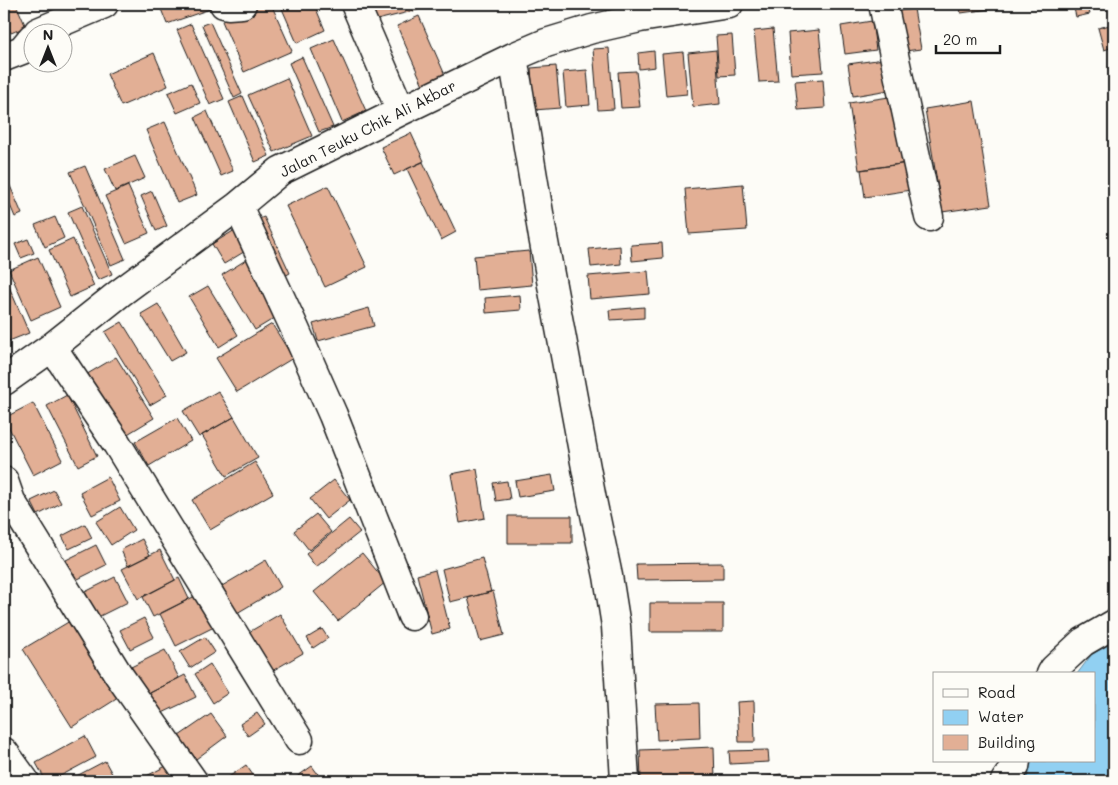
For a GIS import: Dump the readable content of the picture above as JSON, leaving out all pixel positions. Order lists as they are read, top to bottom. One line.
{"streets":{"street":["Jalan Teuku Chik Ali Akbar"]},"legend":["Road","Water","Building"],"scale_bar":"20 m","north":"top"}
